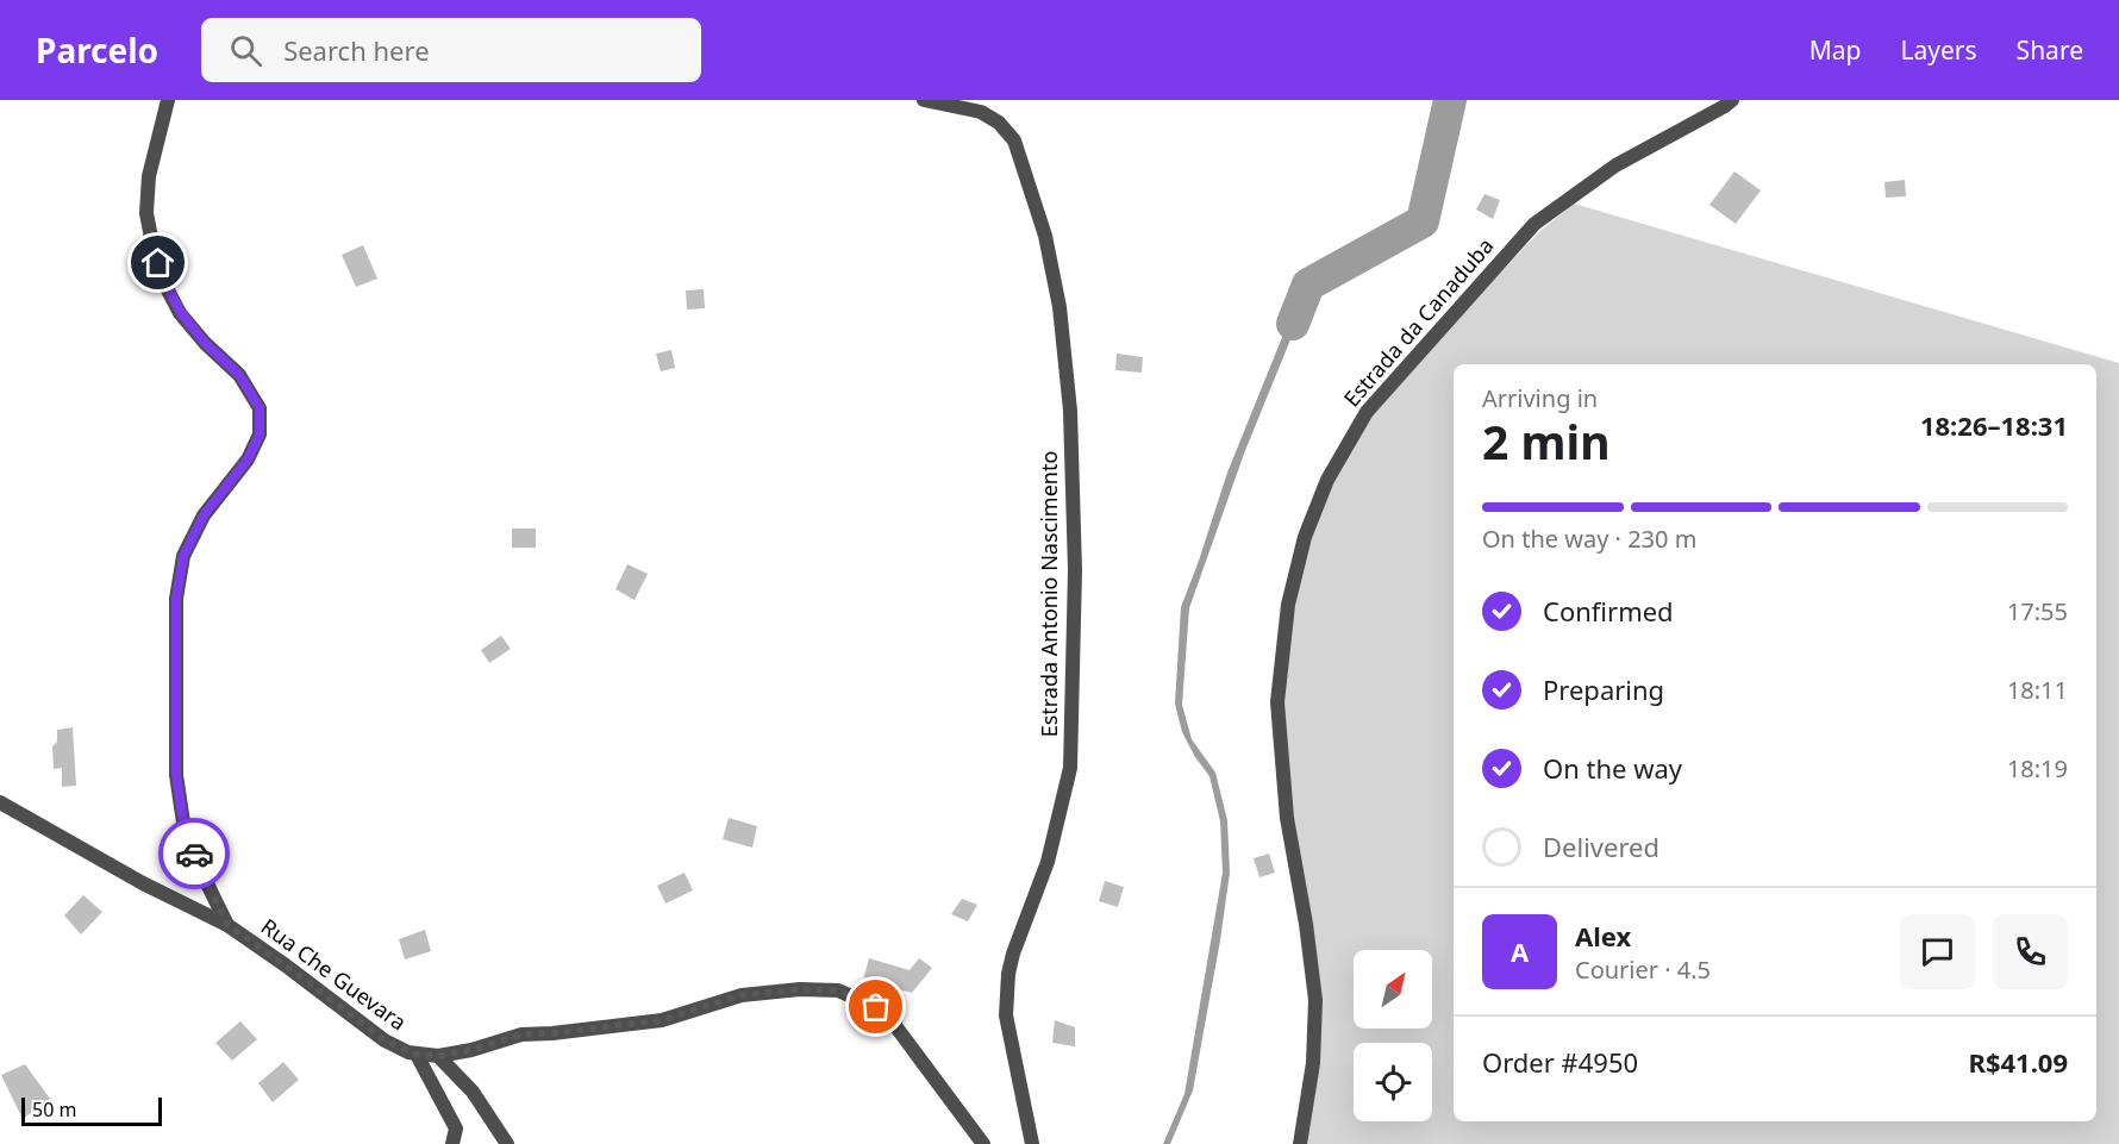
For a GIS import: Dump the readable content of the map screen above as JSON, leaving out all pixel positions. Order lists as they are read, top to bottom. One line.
{"streets":{"street":["Estrada da Canaduba","Estrada Antonio Nascimento","Rua Che Guevara"]},"scale_bar":"50 m","north":"top right","page":{"header":"Parcelo","search":"Search here","nav":["Map","Layers","Share"],"heading":["2 min","Arriving in","18:26–18:31"],"panel":["Alex","Courier · 4.5","Order #4950","R$41.09"],"bar":"On the way · 230 m","list":[["Confirmed","17:55"],["Preparing","18:11"],["On the way","18:19"],"Delivered"],"round":"A","scale":"50 m"}}
